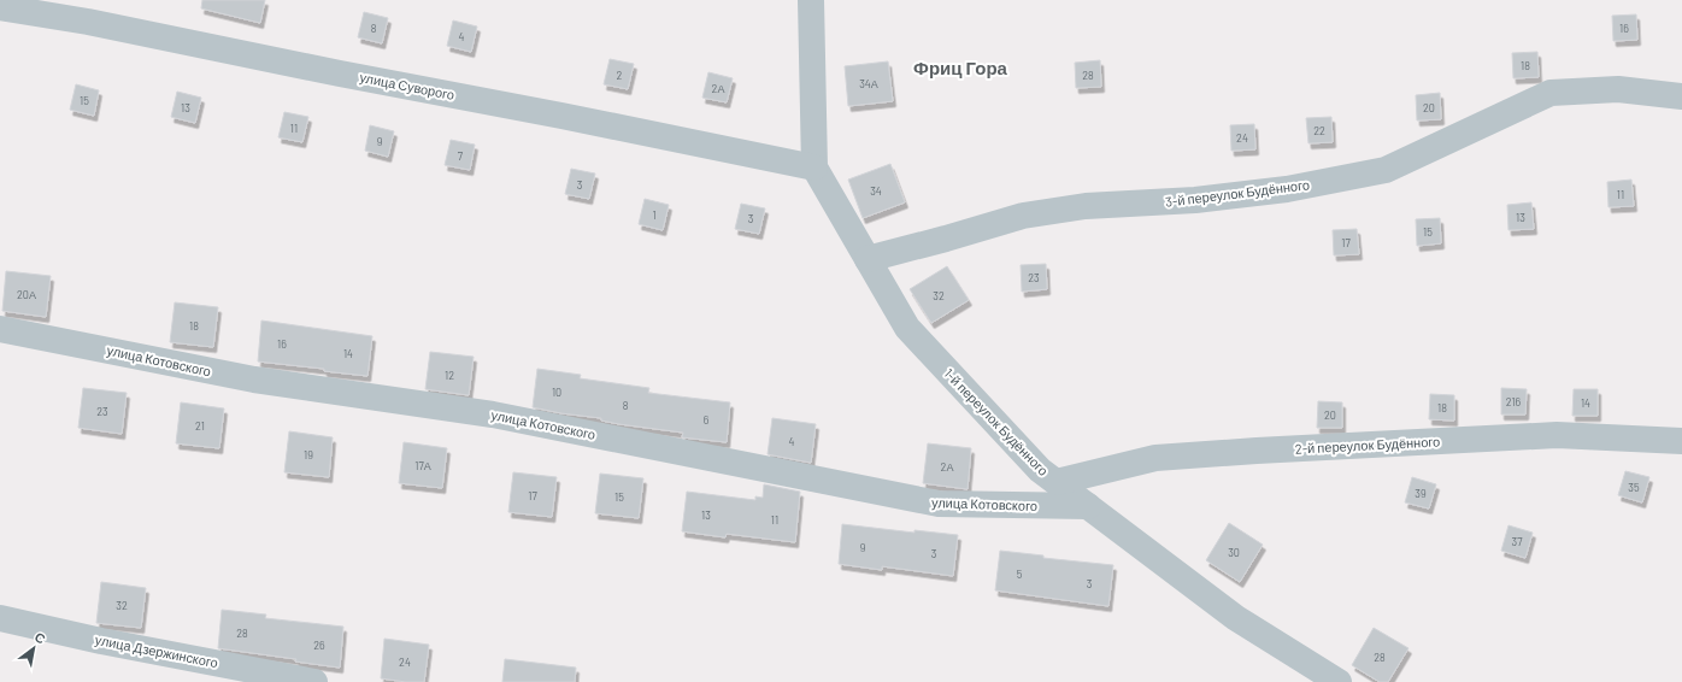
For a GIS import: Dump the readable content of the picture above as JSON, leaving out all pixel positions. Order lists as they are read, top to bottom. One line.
{"streets":{"street":["улица Суворого","3-й переулок Будённого","улица Котовского","1-й переулок Будённого","2-й переулок Будённого","улица Дзержинского"]},"crossings":[["улица Суворого","1-й переулок Будённого"],["3-й переулок Будённого","1-й переулок Будённого"],["улица Котовского","1-й переулок Будённого"],["1-й переулок Будённого","2-й переулок Будённого"]],"districts":["Фриц Гора"],"house_numbers":["8","16","4","18","2","28","34А","2А","15","13","20","11","22","24","9","7","3","34","11","1","13","3","15","17","23","20А","32","18","16","14","12","10","216","14","8","18","23","20","6","21","4","19","17А","2А","35","39","17","15","13","11","37","9","30","3","5","3","32","28","26","28","24"],"north":"top right"}
